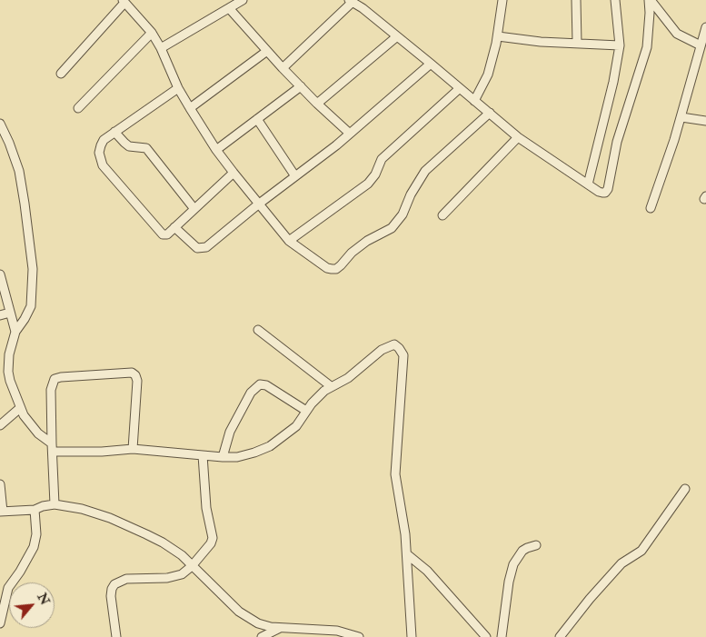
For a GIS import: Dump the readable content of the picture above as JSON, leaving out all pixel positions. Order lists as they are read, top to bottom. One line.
{"north":"top right"}
